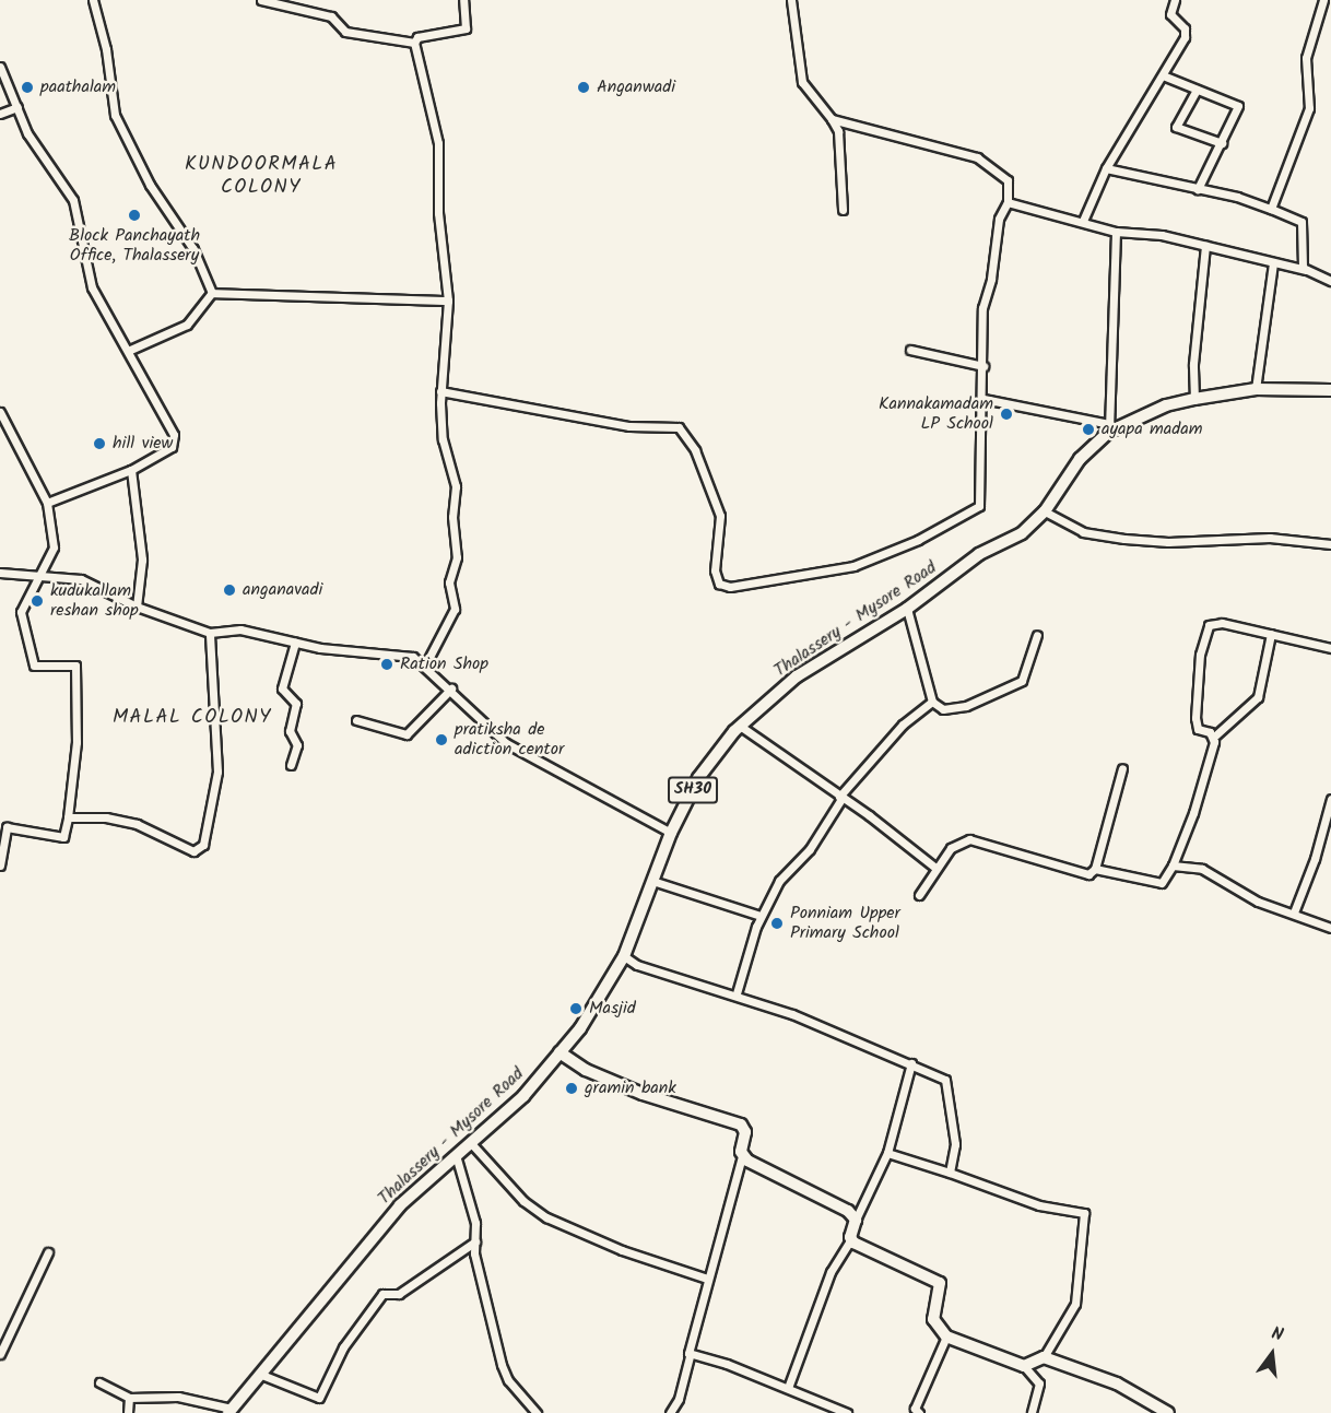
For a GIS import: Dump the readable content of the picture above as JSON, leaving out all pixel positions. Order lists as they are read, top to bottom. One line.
{"streets":{"main road":["Thalassery - Mysore Road","SH30"]},"districts":["KUNDOORMALA COLONY","MALAL COLONY"],"places":["paathalam","Anganwadi","Block Panchayath Office, Thalassery","Kannakamadam LP School","ayapa madam","hill view","anganavadi","kudukallam reshan shop","Ration Shop","pratiksha de adiction centor","Ponniam Upper Primary School","Masjid","gramin bank"],"north":"top"}
